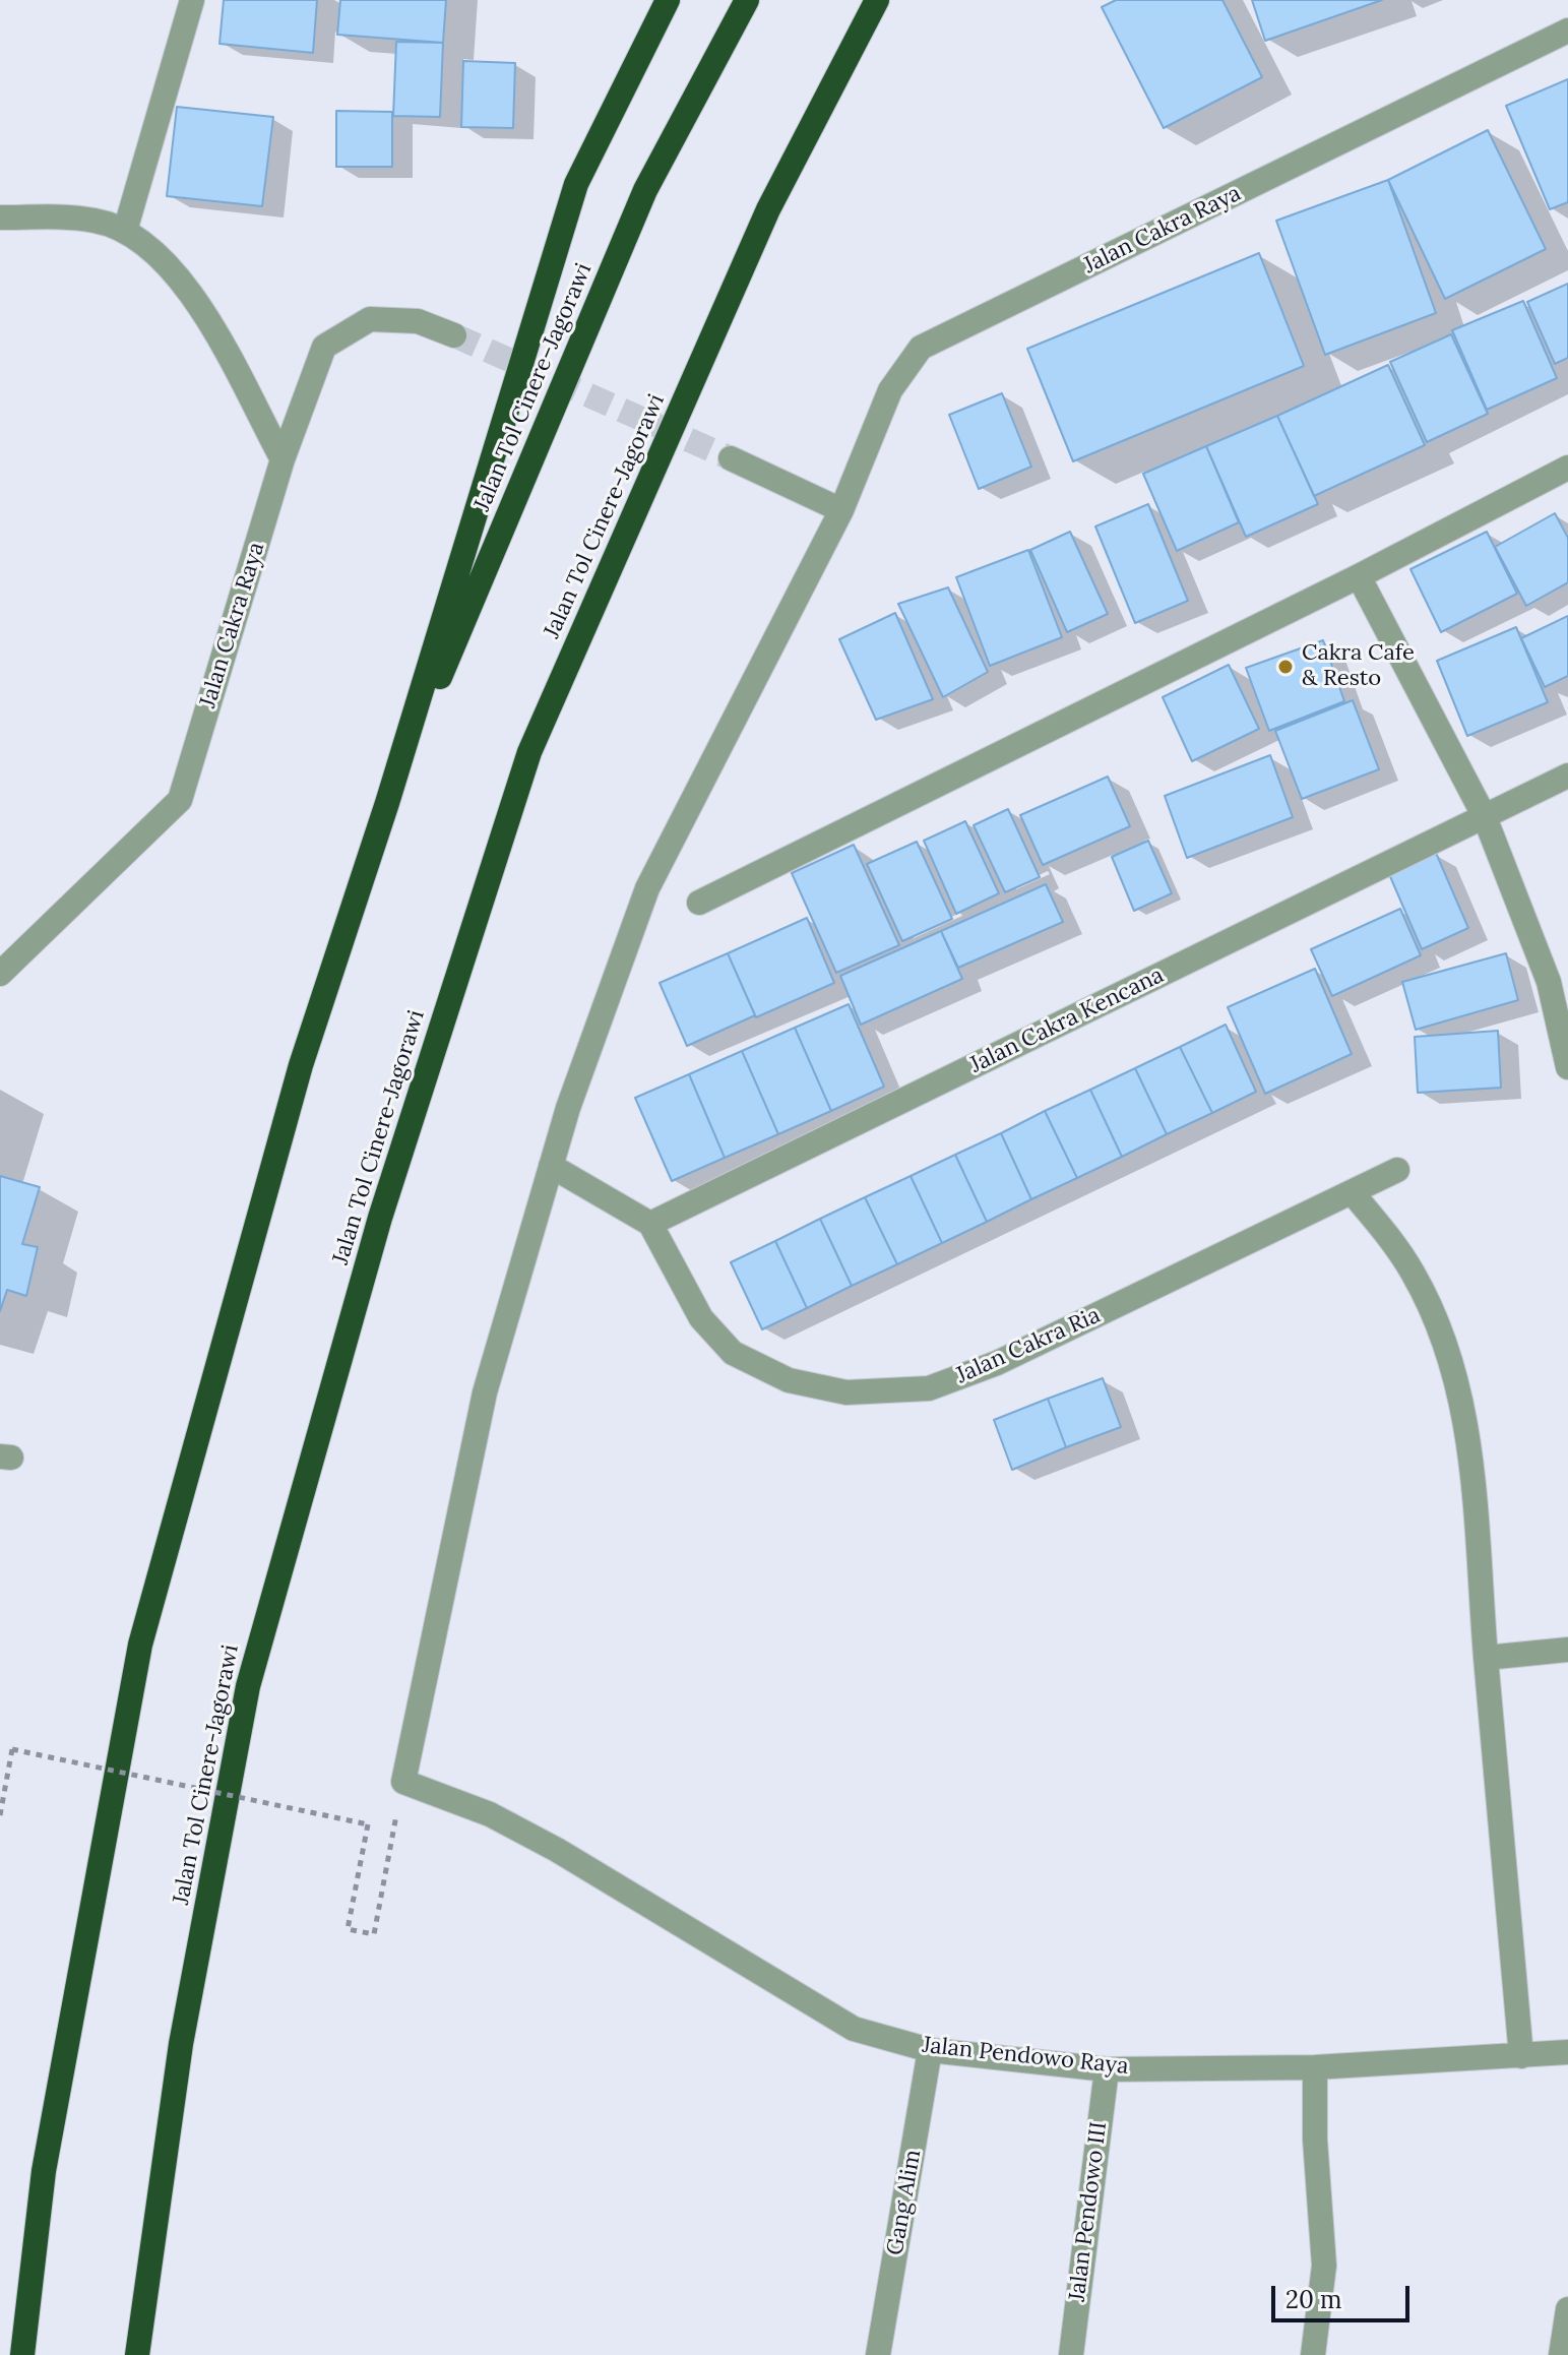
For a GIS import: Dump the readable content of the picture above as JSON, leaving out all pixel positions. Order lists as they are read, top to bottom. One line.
{"streets":{"highway":["Jalan Tol Cinere–Jagorawi","Jalan Tol Cinere-Jagorawi"],"street":["Jalan Cakra Raya","Jalan Cakra Kencana","Jalan Cakra Ria","Jalan Pendowo Raya","Gang Alim","Jalan Pendowo III"]},"crossings":[["Jalan Cakra Raya","Jalan Pendowo Raya"],["Jalan Cakra Kencana","Jalan Cakra Ria"],["Jalan Pendowo Raya","Gang Alim"],["Jalan Pendowo Raya","Jalan Pendowo III"]],"places":["Cakra Cafe & Resto"],"scale_bar":"20 m"}
